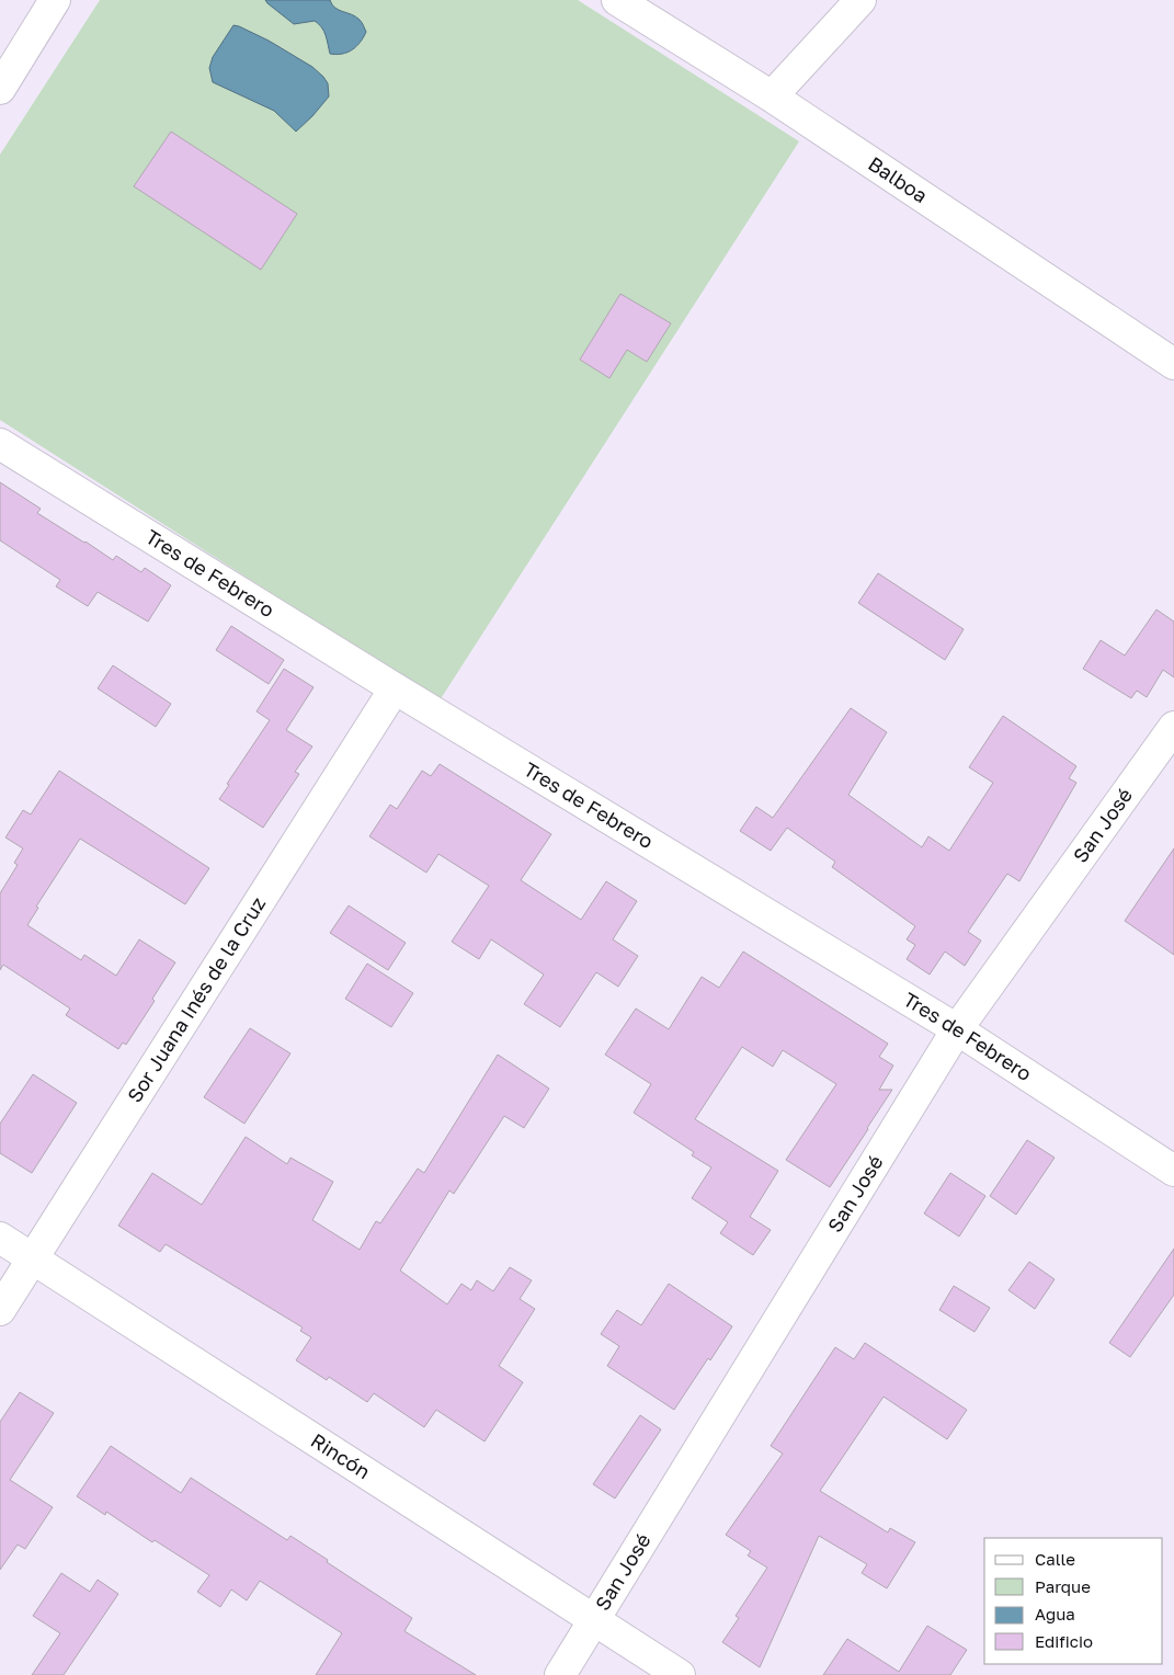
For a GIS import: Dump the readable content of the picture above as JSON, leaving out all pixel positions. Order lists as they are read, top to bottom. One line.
{"streets":{"street":["Balboa","Tres de Febrero","San José","Sor Juana Inés de la Cruz","Rincón"]},"crossings":[["Tres de Febrero","San José"],["Tres de Febrero","Sor Juana Inés de la Cruz"],["San José","Rincón"],["Sor Juana Inés de la Cruz","Rincón"]],"legend":["Calle","Parque","Agua","Edificio"]}
